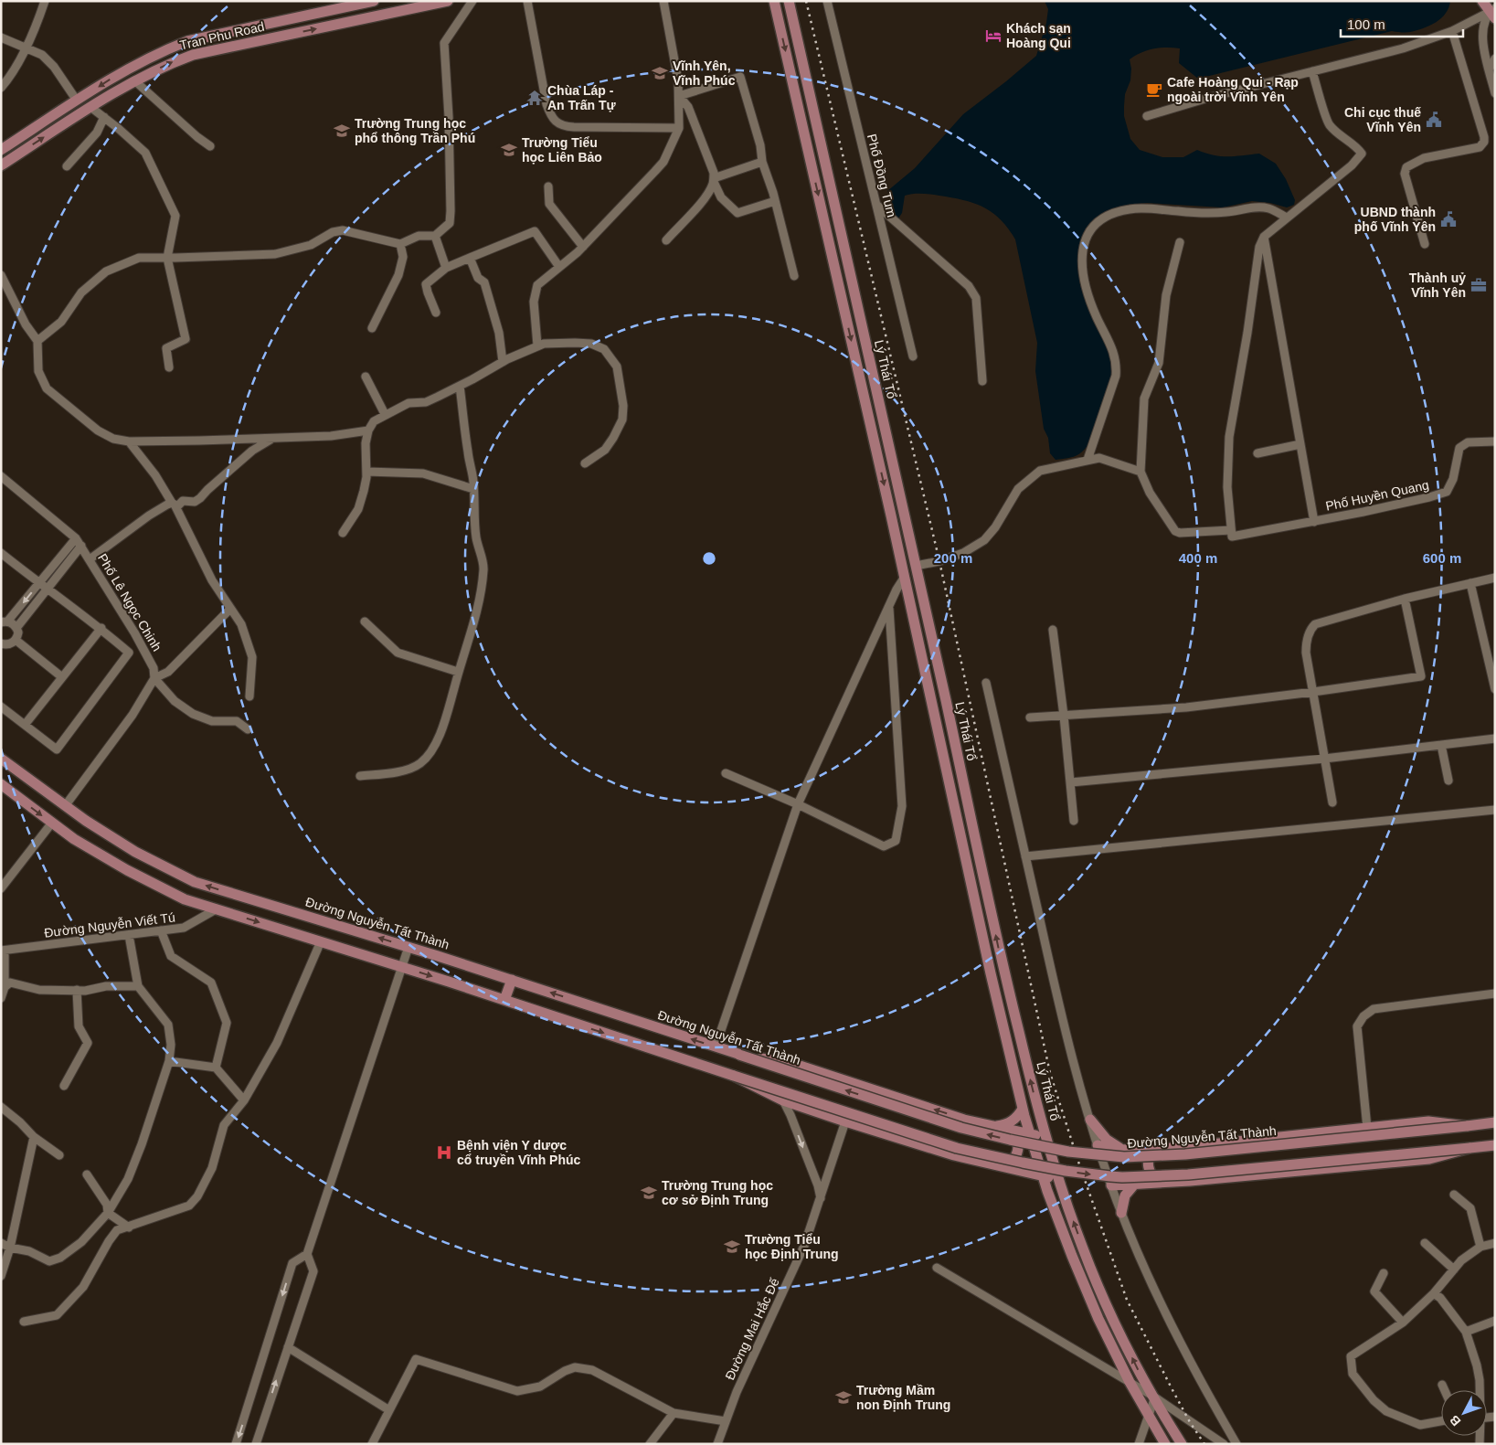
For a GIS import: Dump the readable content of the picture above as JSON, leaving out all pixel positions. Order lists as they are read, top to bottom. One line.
{"streets":{"main road":["Tran Phu Road","Lý Thái Tổ","Đường Nguyễn Tất Thành"],"street":["Phố Đồng Tum","Phố Huyền Quang","Phố Lê Ngọc Chinh","Đường Nguyễn Viết Tú","Đường Mai Hắc Đế"]},"places":{"hotel":["Khách sạn Hoàng Qui"],"school or university":["Vĩnh Yên, Vĩnh Phúc","Trường Trung học phổ thông Trần Phú","Trường Tiểu học Liên Bảo","Trường Trung học cơ sở Định Trung","Trường Tiểu học Định Trung","Trường Mầm non Định Trung"],"cafe":["Cafe Hoàng Qui - Rạp ngoài trời Vĩnh Yên"],"temple":["Chùa Láp - An Trấn Tự"],"public building":["Chi cục thuế Vĩnh Yên","UBND thành phố Vĩnh Yên"],"office":["Thành uỷ Vĩnh Yên"],"hospital":["Bệnh viện Y dược cổ truyền Vĩnh Phúc"]},"scale_bar":"100 m","north":"bottom left","rings":["200 m","400 m","600 m"]}
